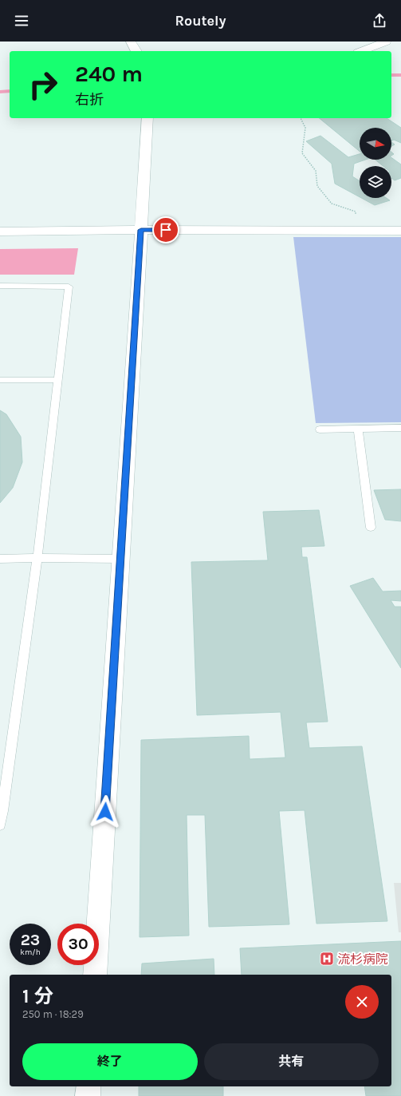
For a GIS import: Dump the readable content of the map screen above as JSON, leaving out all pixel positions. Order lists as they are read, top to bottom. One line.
{"places":{"hospital":["流杉病院"]},"north":"right","page":{"header":"Routely","turn":["240 m","右折"],"speed":"23 km/h","limit":"30","heading":["1 分","250 m · 18:29"],"buttons":["終了","共有"]}}
